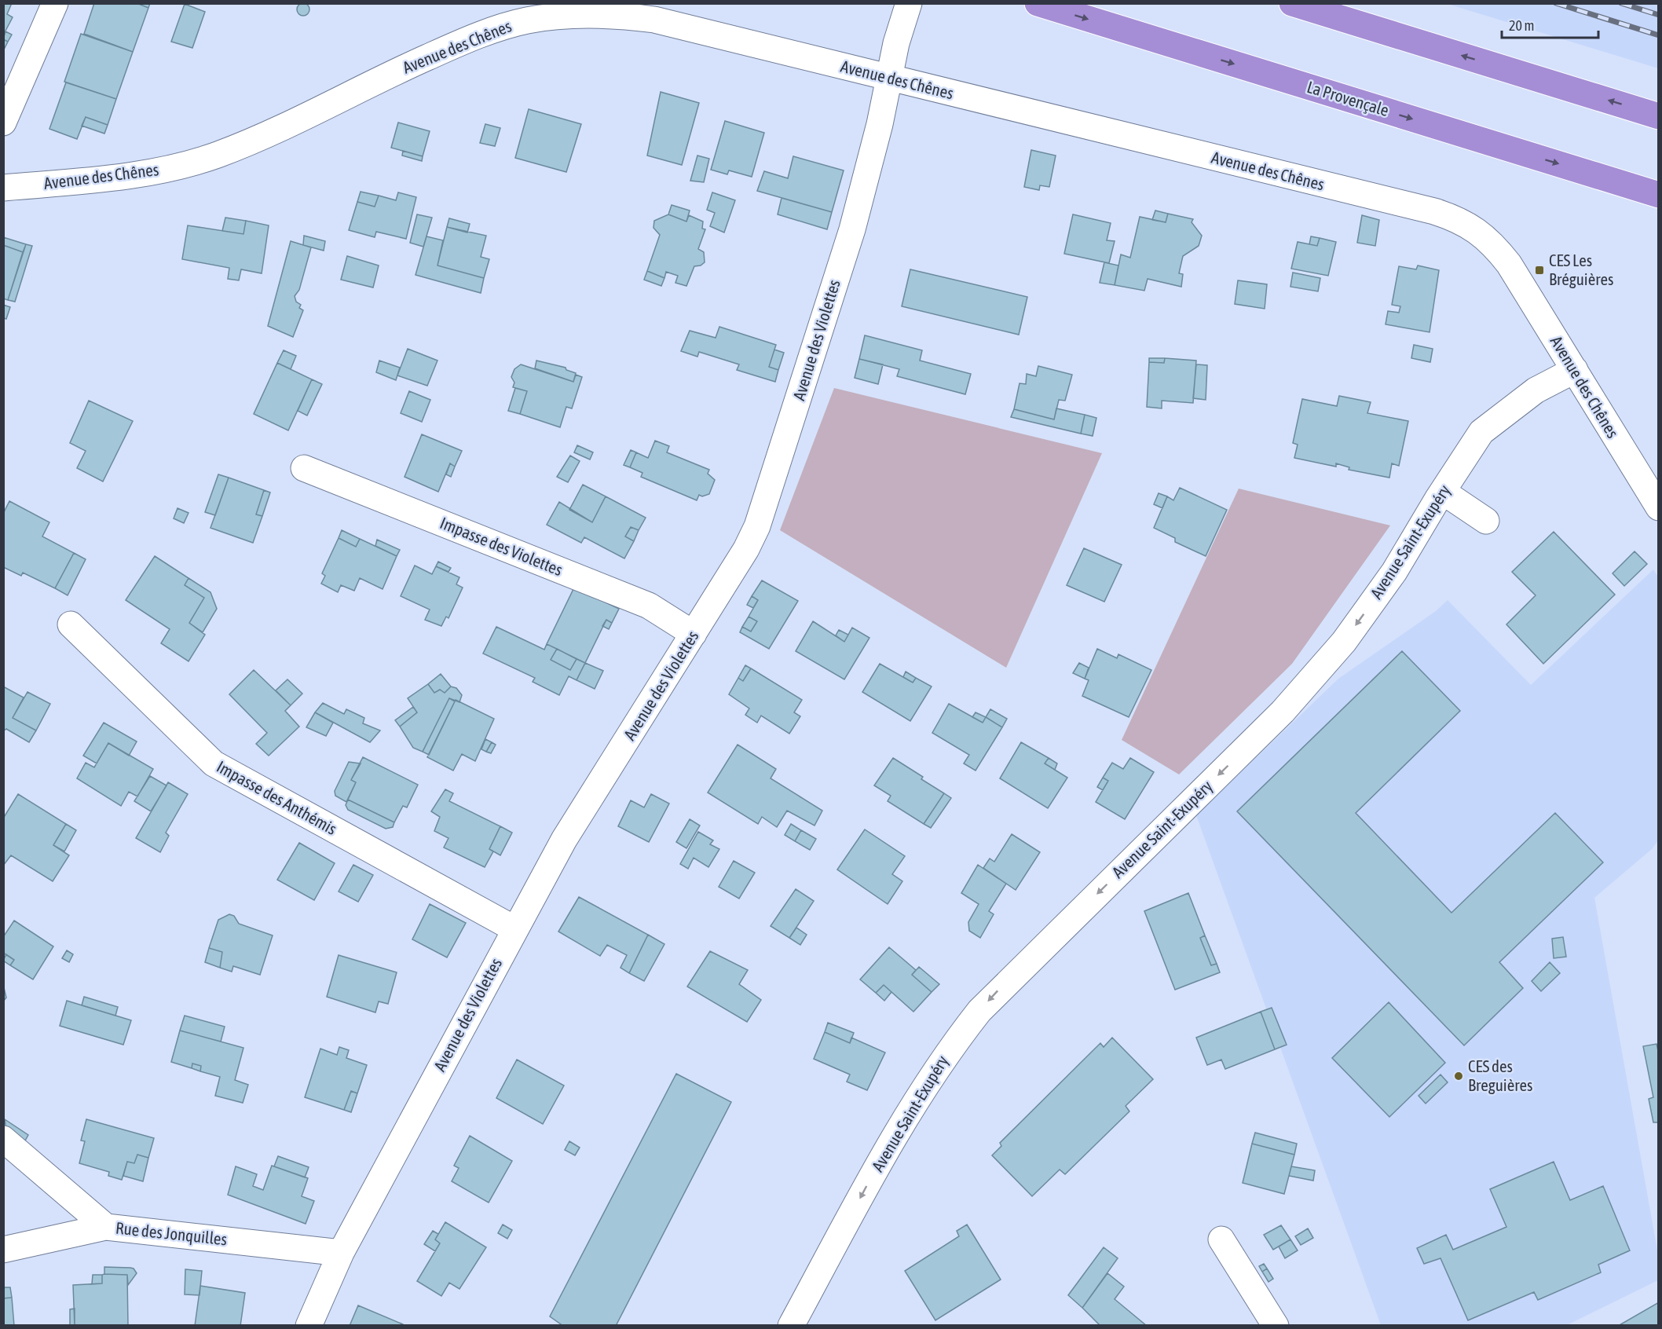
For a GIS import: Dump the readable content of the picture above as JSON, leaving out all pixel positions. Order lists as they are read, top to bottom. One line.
{"streets":{"highway":["La Provençale"],"street":["Avenue des Chênes","Avenue des Violettes","Avenue Saint-Exupéry","Impasse des Violettes","Impasse des Anthémis","Rue des Jonquilles"]},"crossings":[["Avenue des Chênes","Avenue des Violettes"],["Avenue des Chênes","Avenue Saint-Exupéry"],["Avenue des Violettes","Impasse des Violettes"],["Avenue des Violettes","Impasse des Anthémis"],["Avenue des Violettes","Rue des Jonquilles"]],"one_way":["Avenue Saint-Exupéry"],"places":{"transit":["CES Les Bréguières"],"other":["CES des Breguières"]},"scale_bar":"20 m"}
